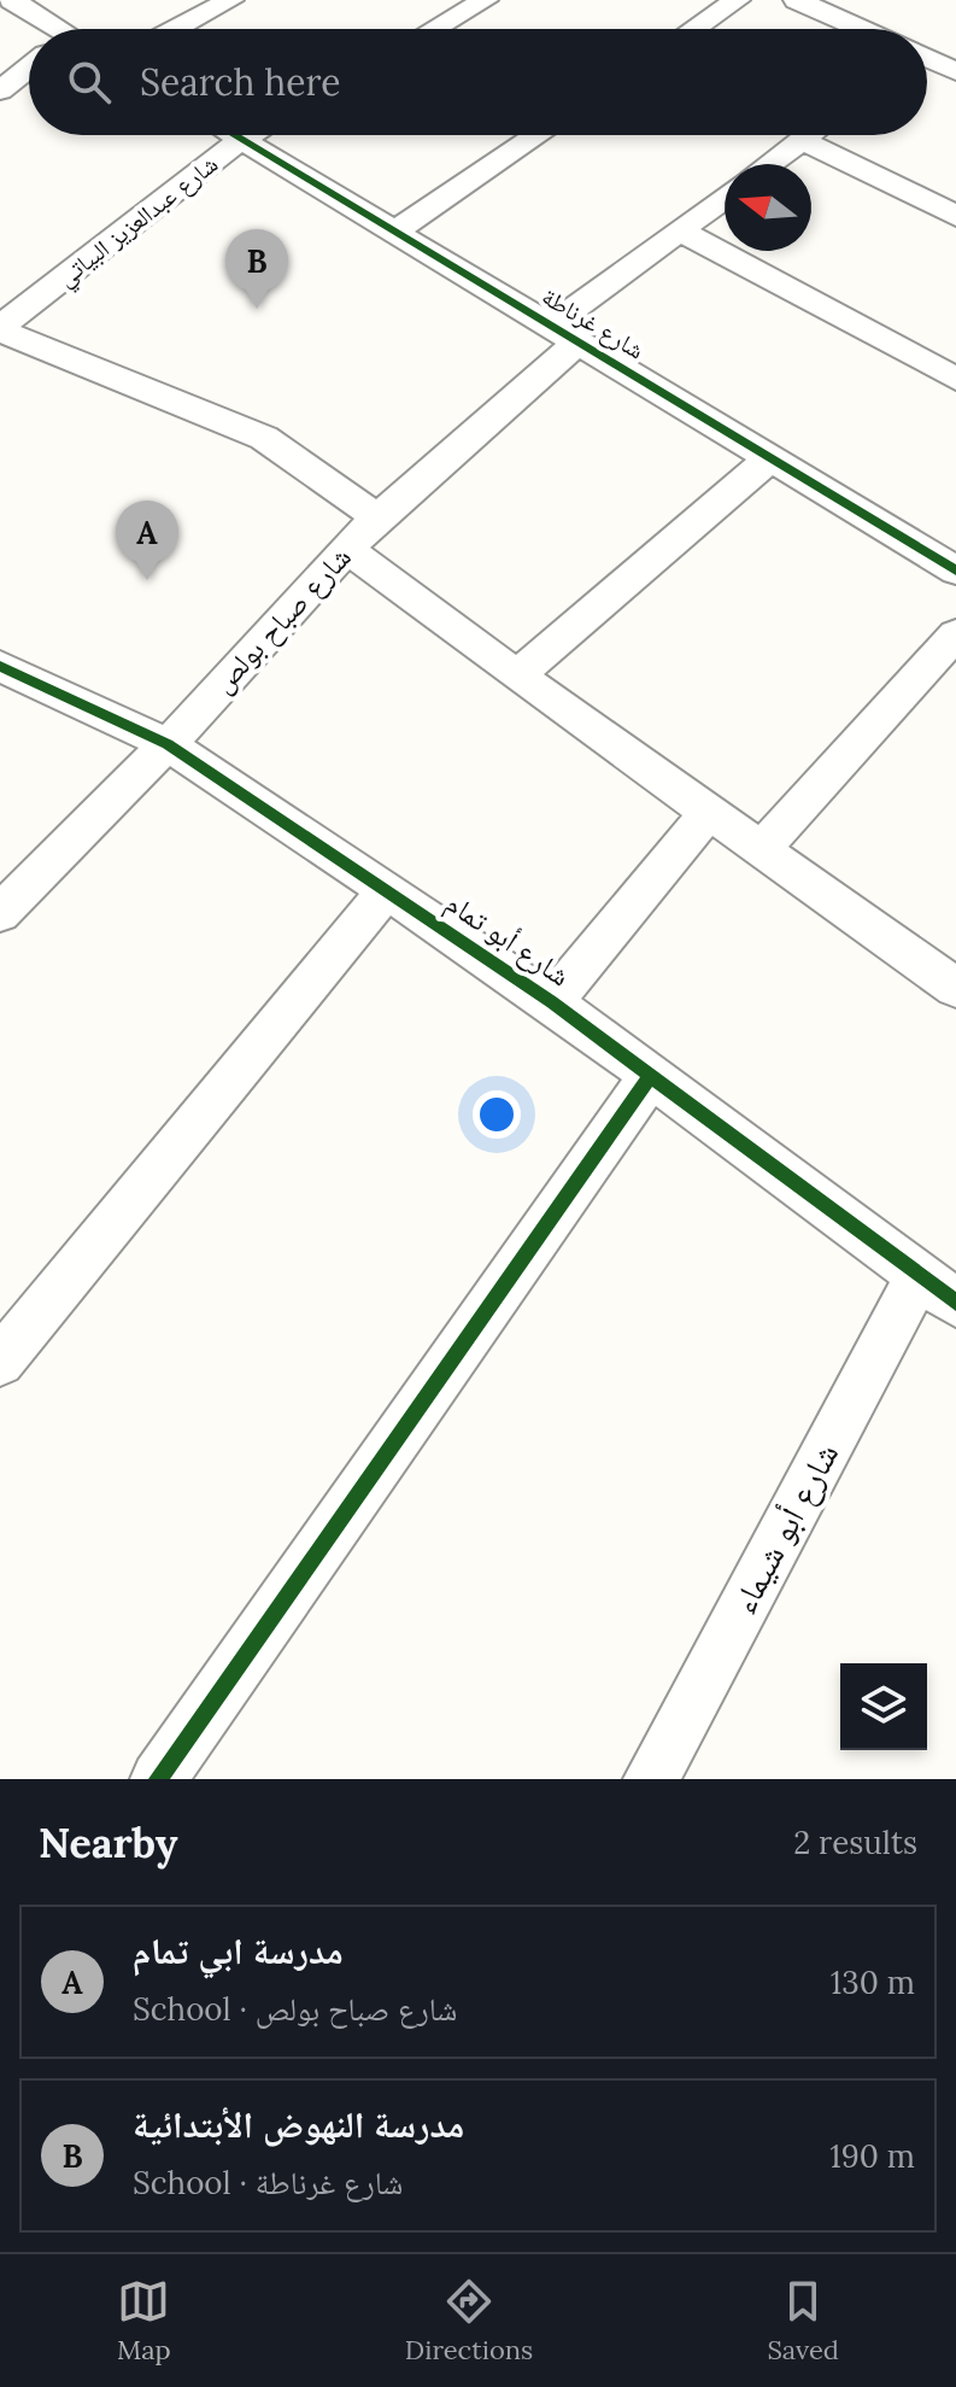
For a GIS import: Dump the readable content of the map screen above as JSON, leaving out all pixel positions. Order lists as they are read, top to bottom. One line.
{"streets":{"street":["شارع عبدالعزيز البياتي","شارع غرناطة","شارع صباح بولص","شارع أبو تمام","شارع أبو شيماء"]},"crossings":[["شارع عبدالعزيز البياتي","شارع غرناطة"],["شارع غرناطة","شارع صباح بولص"],["شارع صباح بولص","شارع أبو تمام"],["شارع أبو تمام","شارع أبو شيماء"]],"north":"left","page":{"search":"Search here","pins":["B","A"],"heading":["Nearby","2 results"],"list":[{"mark":"A","name":"مدرسة ابي تمام","note":"School · شارع صباح بولص","value":"130 m"},{"mark":"B","name":"مدرسة النهوض الأبتدائية","note":"School · شارع غرناطة","value":"190 m"}],"nav":["Map","Directions","Saved"]}}
